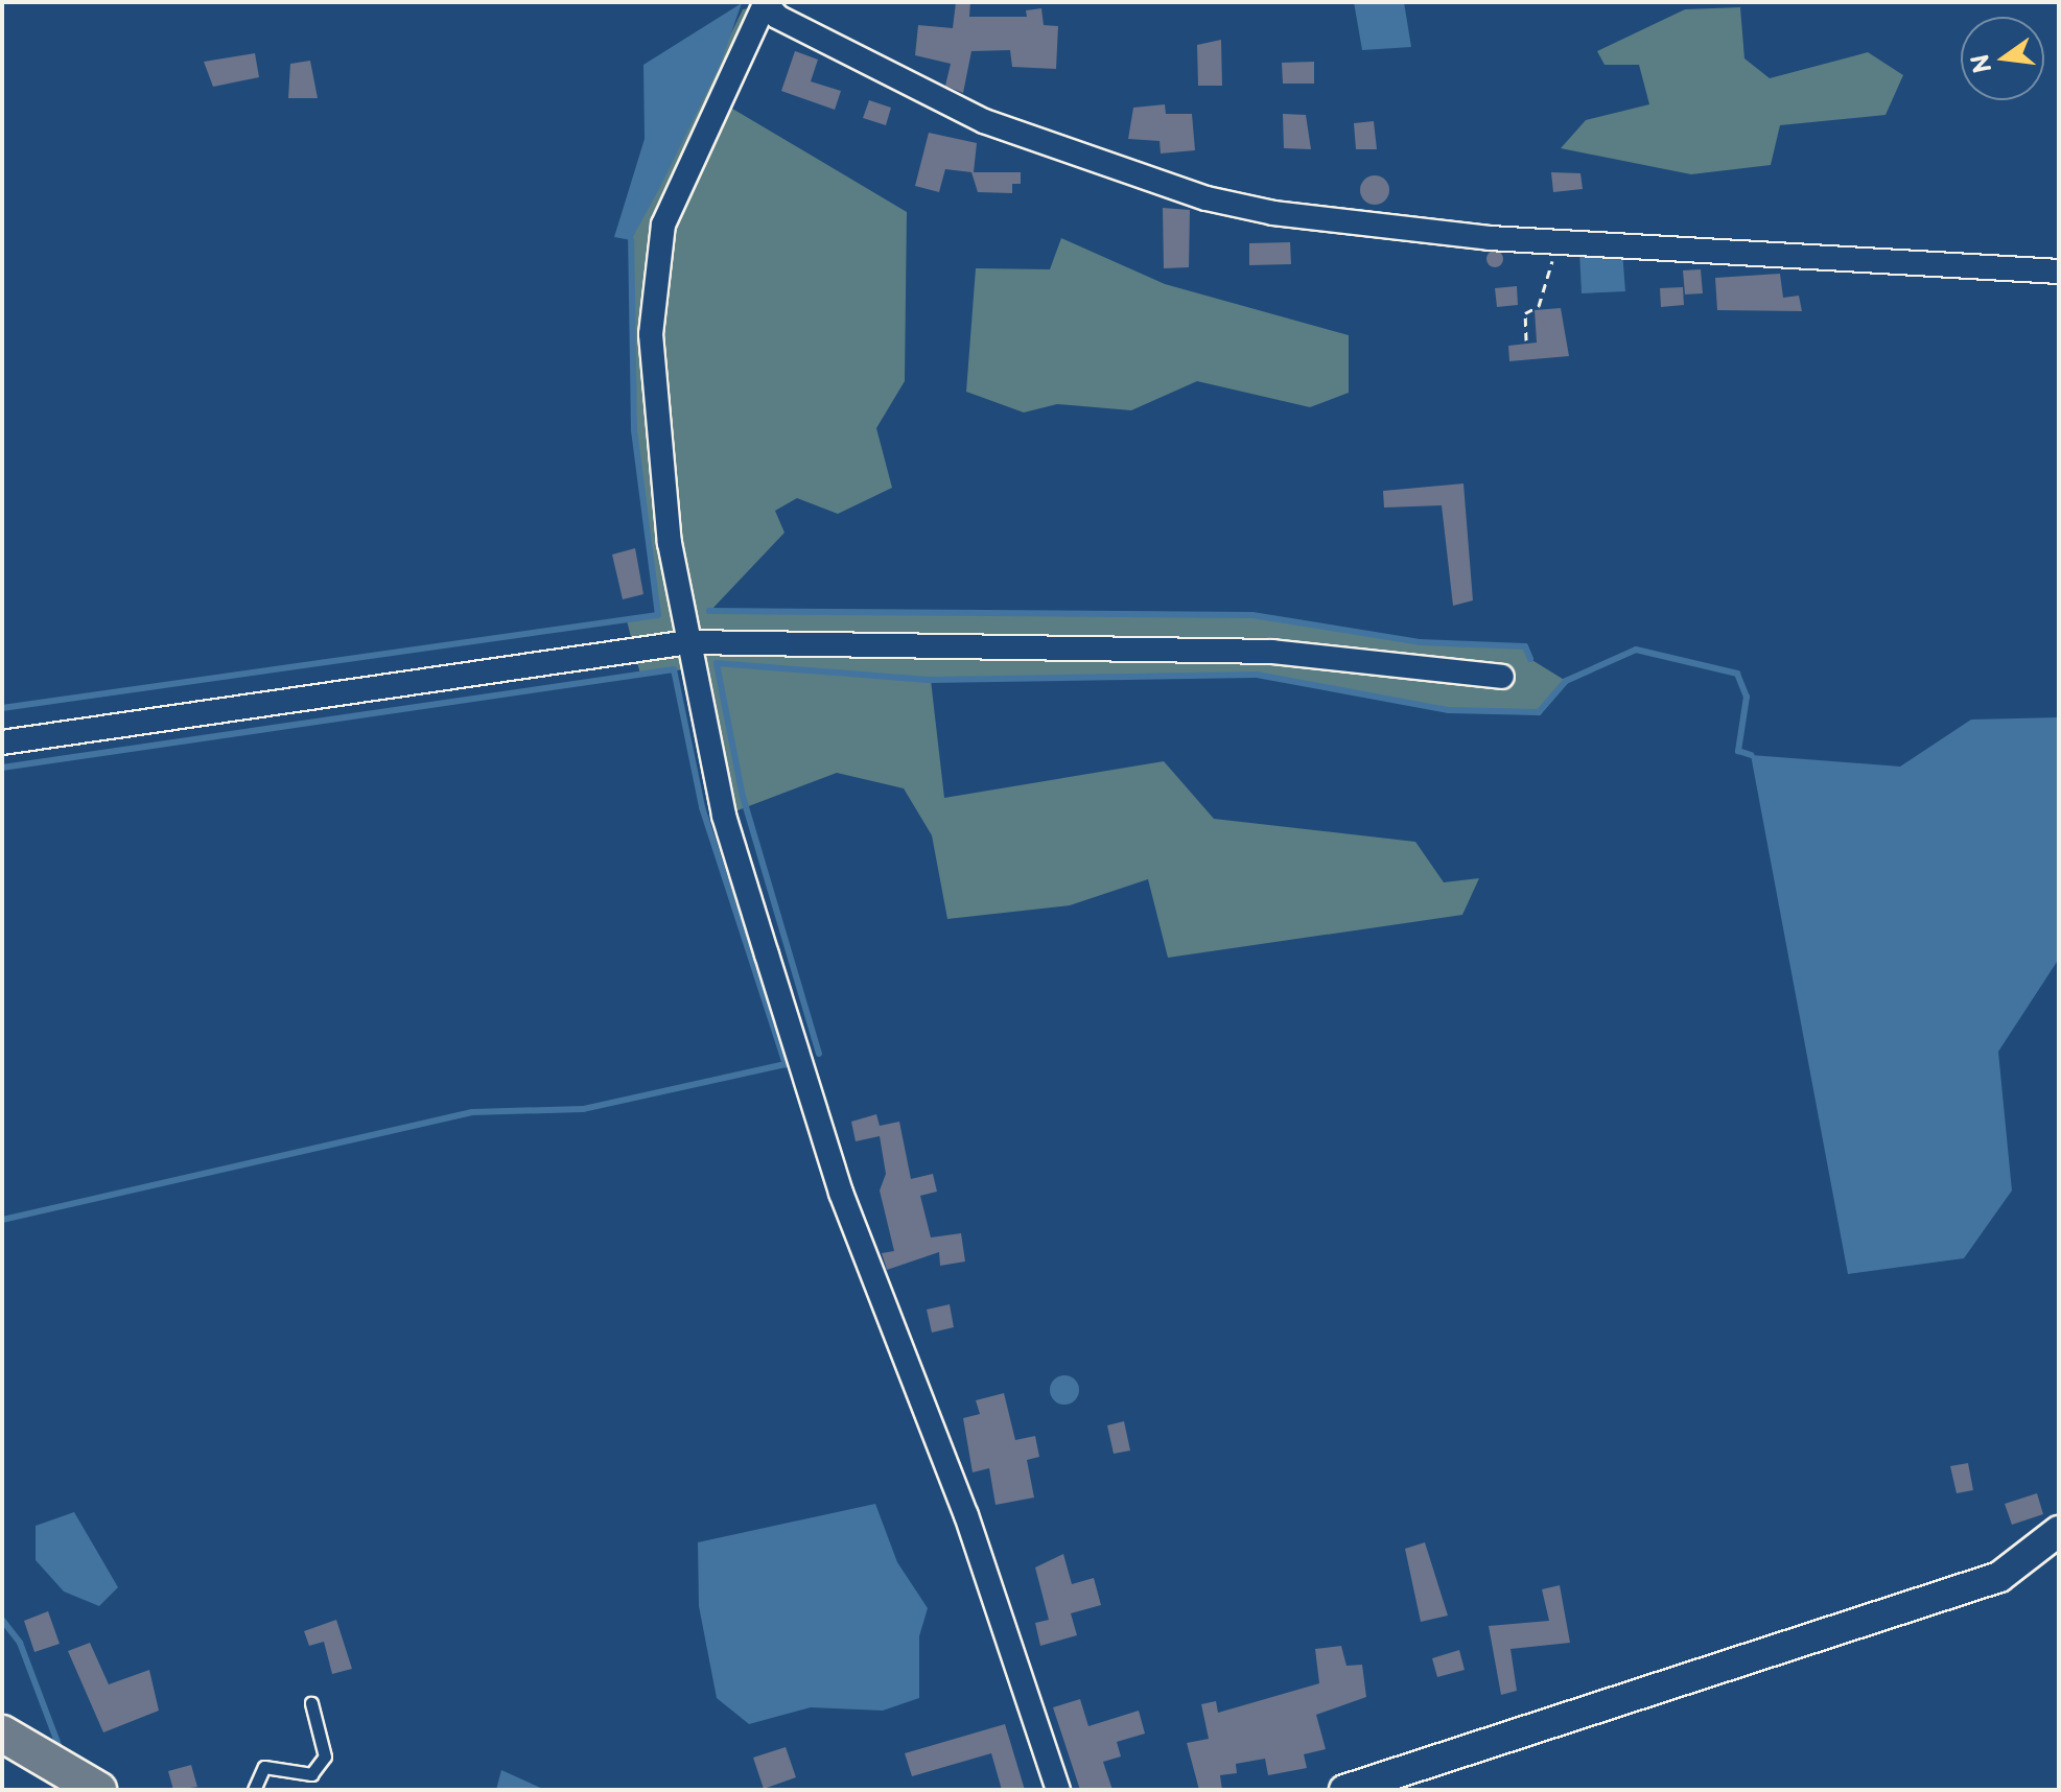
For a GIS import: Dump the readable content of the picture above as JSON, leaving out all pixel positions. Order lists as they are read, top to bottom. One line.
{"north":"left"}
